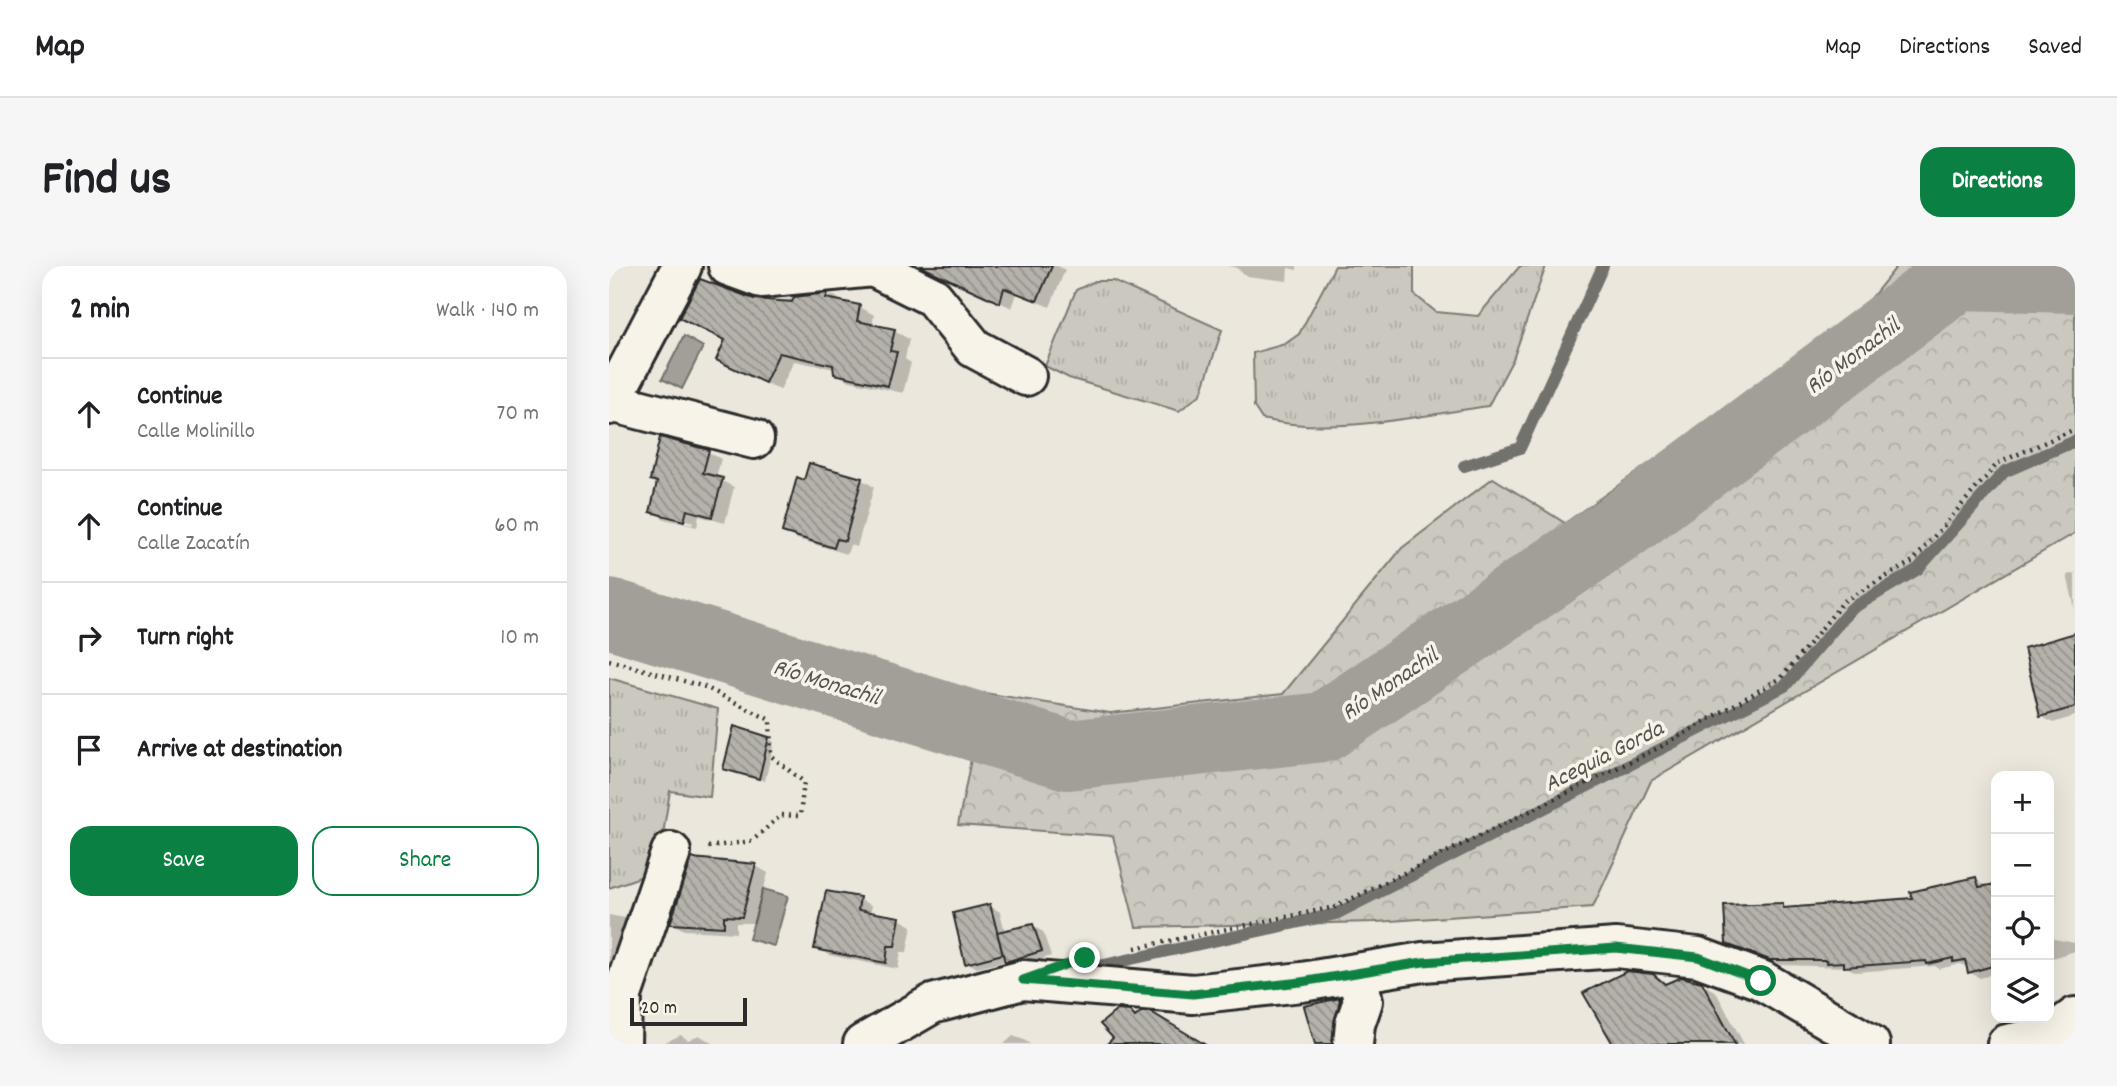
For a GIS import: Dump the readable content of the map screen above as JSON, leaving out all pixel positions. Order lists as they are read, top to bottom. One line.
{"water":["Río Monachil","Acequia Gorda"],"scale_bar":"20 m","page":{"header":"Map","nav":["Map","Directions","Saved"],"title":"Find us","buttons":["Directions",["Save","Share"]],"heading":["2 min","Walk · 140 m"],"list":[["Continue","Calle Molinillo","70 m"],["Continue","Calle Zacatín","60 m"],["Turn right","10 m"],"Arrive at destination"],"map_buttons":["+","−"],"scale":"20 m"}}
